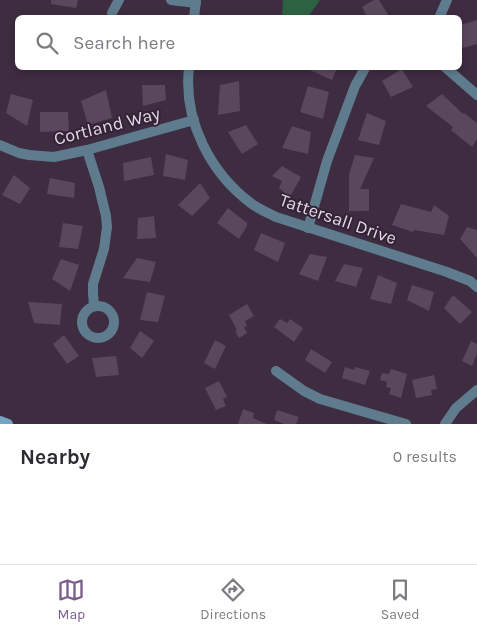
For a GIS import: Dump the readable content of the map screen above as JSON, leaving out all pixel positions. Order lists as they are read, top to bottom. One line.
{"streets":{"street":["Cortland Way","Tattersall Drive"]},"crossings":[["Cortland Way","Tattersall Drive"]],"page":{"search":"Search here","heading":["Nearby","0 results"],"nav":["Map","Directions","Saved"]}}
